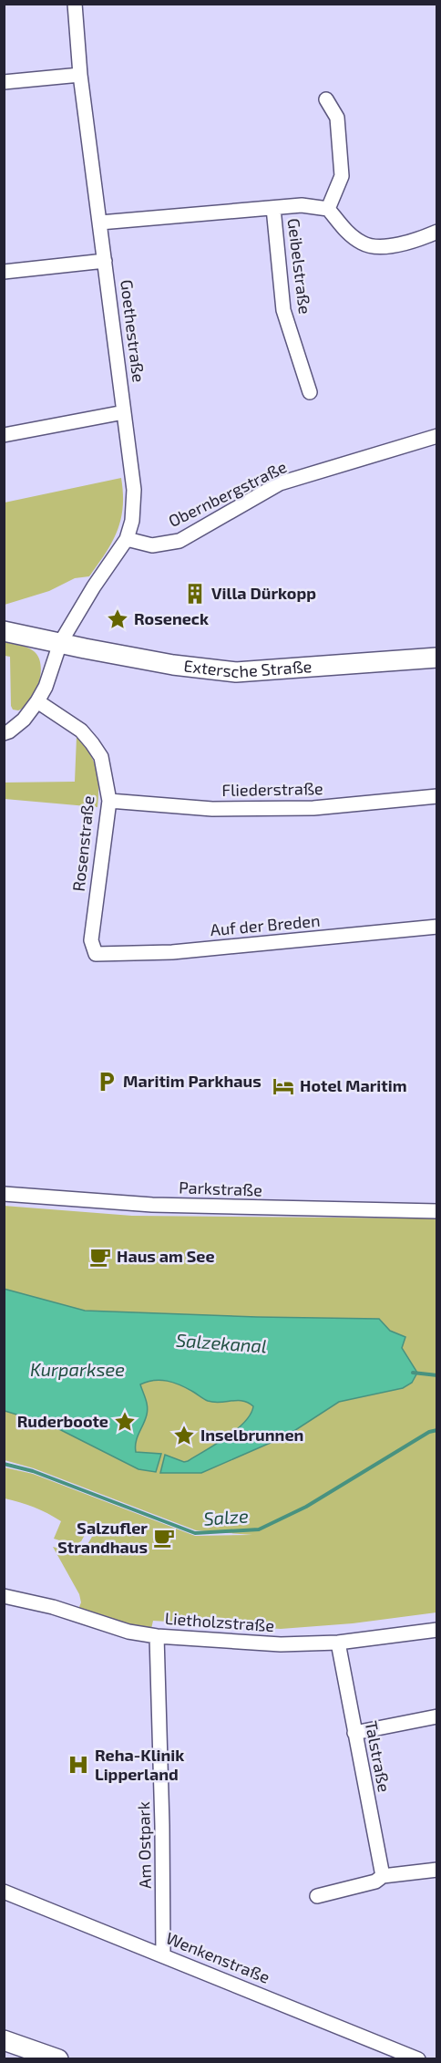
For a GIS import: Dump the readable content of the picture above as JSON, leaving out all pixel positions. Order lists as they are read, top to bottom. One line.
{"streets":{"main road":["Extersche Straße"],"street":["Geibelstraße","Goethestraße","Obernbergstraße","Fliederstraße","Rosenstraße","Auf der Breden","Parkstraße","Lietholzstraße","Talstraße","Am Ostpark","Wenkenstraße"]},"crossings":[["Geibelstraße","Goethestraße"],["Goethestraße","Obernbergstraße"],["Goethestraße","Extersche Straße"],["Goethestraße","Rosenstraße"],["Fliederstraße","Rosenstraße"],["Rosenstraße","Auf der Breden"],["Lietholzstraße","Talstraße"],["Lietholzstraße","Am Ostpark"],["Am Ostpark","Wenkenstraße"]],"water":["Salzekanal","Kurparksee","Salze"],"places":{"building":["Villa Dürkopp"],"place":["Roseneck","Ruderboote","Inselbrunnen"],"parking":["Maritim Parkhaus"],"hotel":["Hotel Maritim"],"cafe":["Haus am See","Salzufler Strandhaus"],"hospital":["Reha-Klinik Lipperland"]}}
